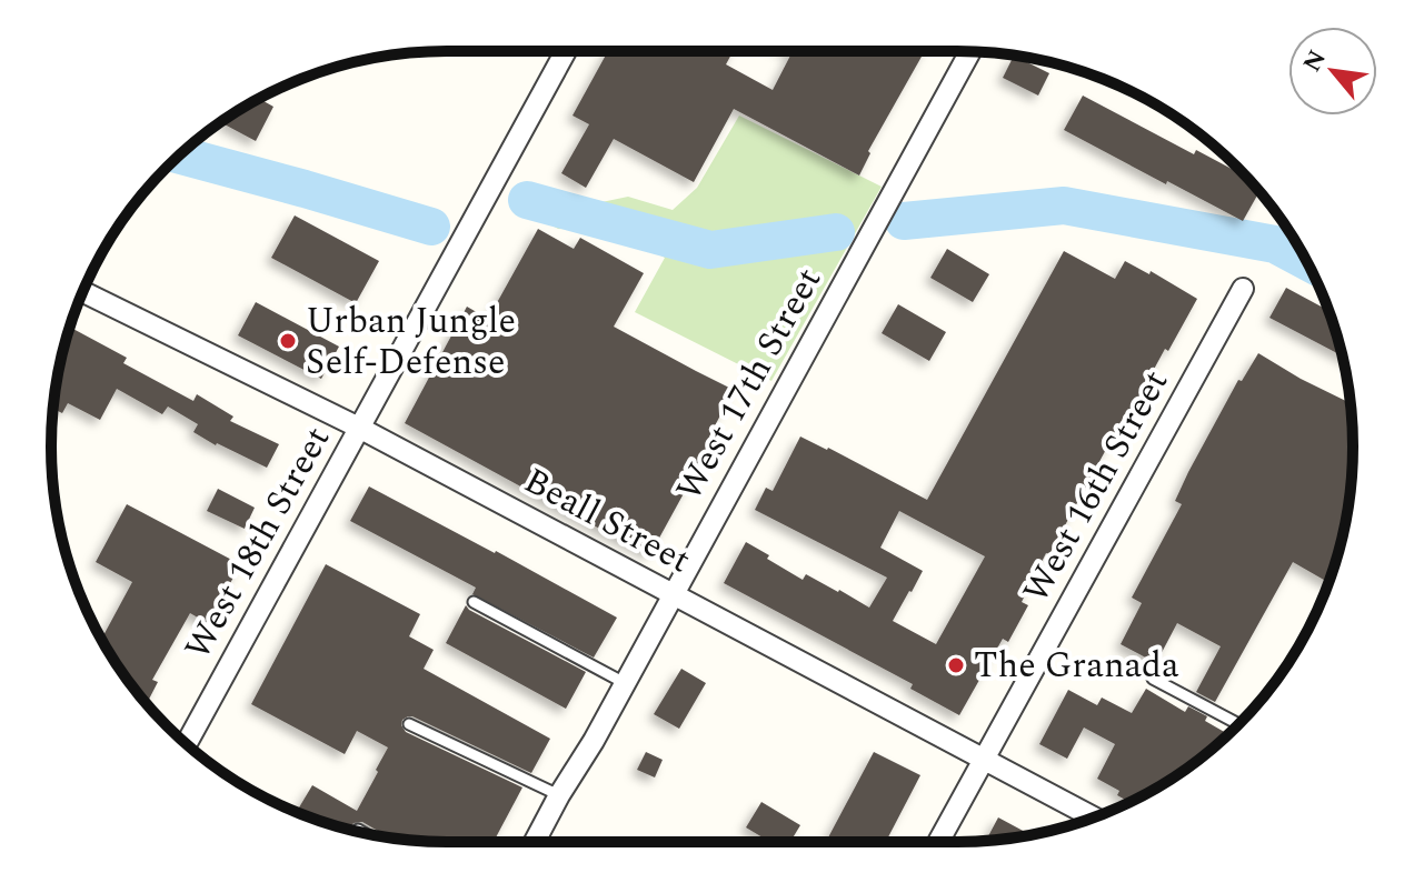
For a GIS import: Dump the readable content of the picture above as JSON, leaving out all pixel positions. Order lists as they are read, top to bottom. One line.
{"streets":{"street":["West 17th Street","West 16th Street","Beall Street","West 18th Street"]},"crossings":[["West 17th Street","Beall Street"],["West 16th Street","Beall Street"],["Beall Street","West 18th Street"]],"places":["Urban Jungle Self-Defense","The Granada"],"north":"top left"}
